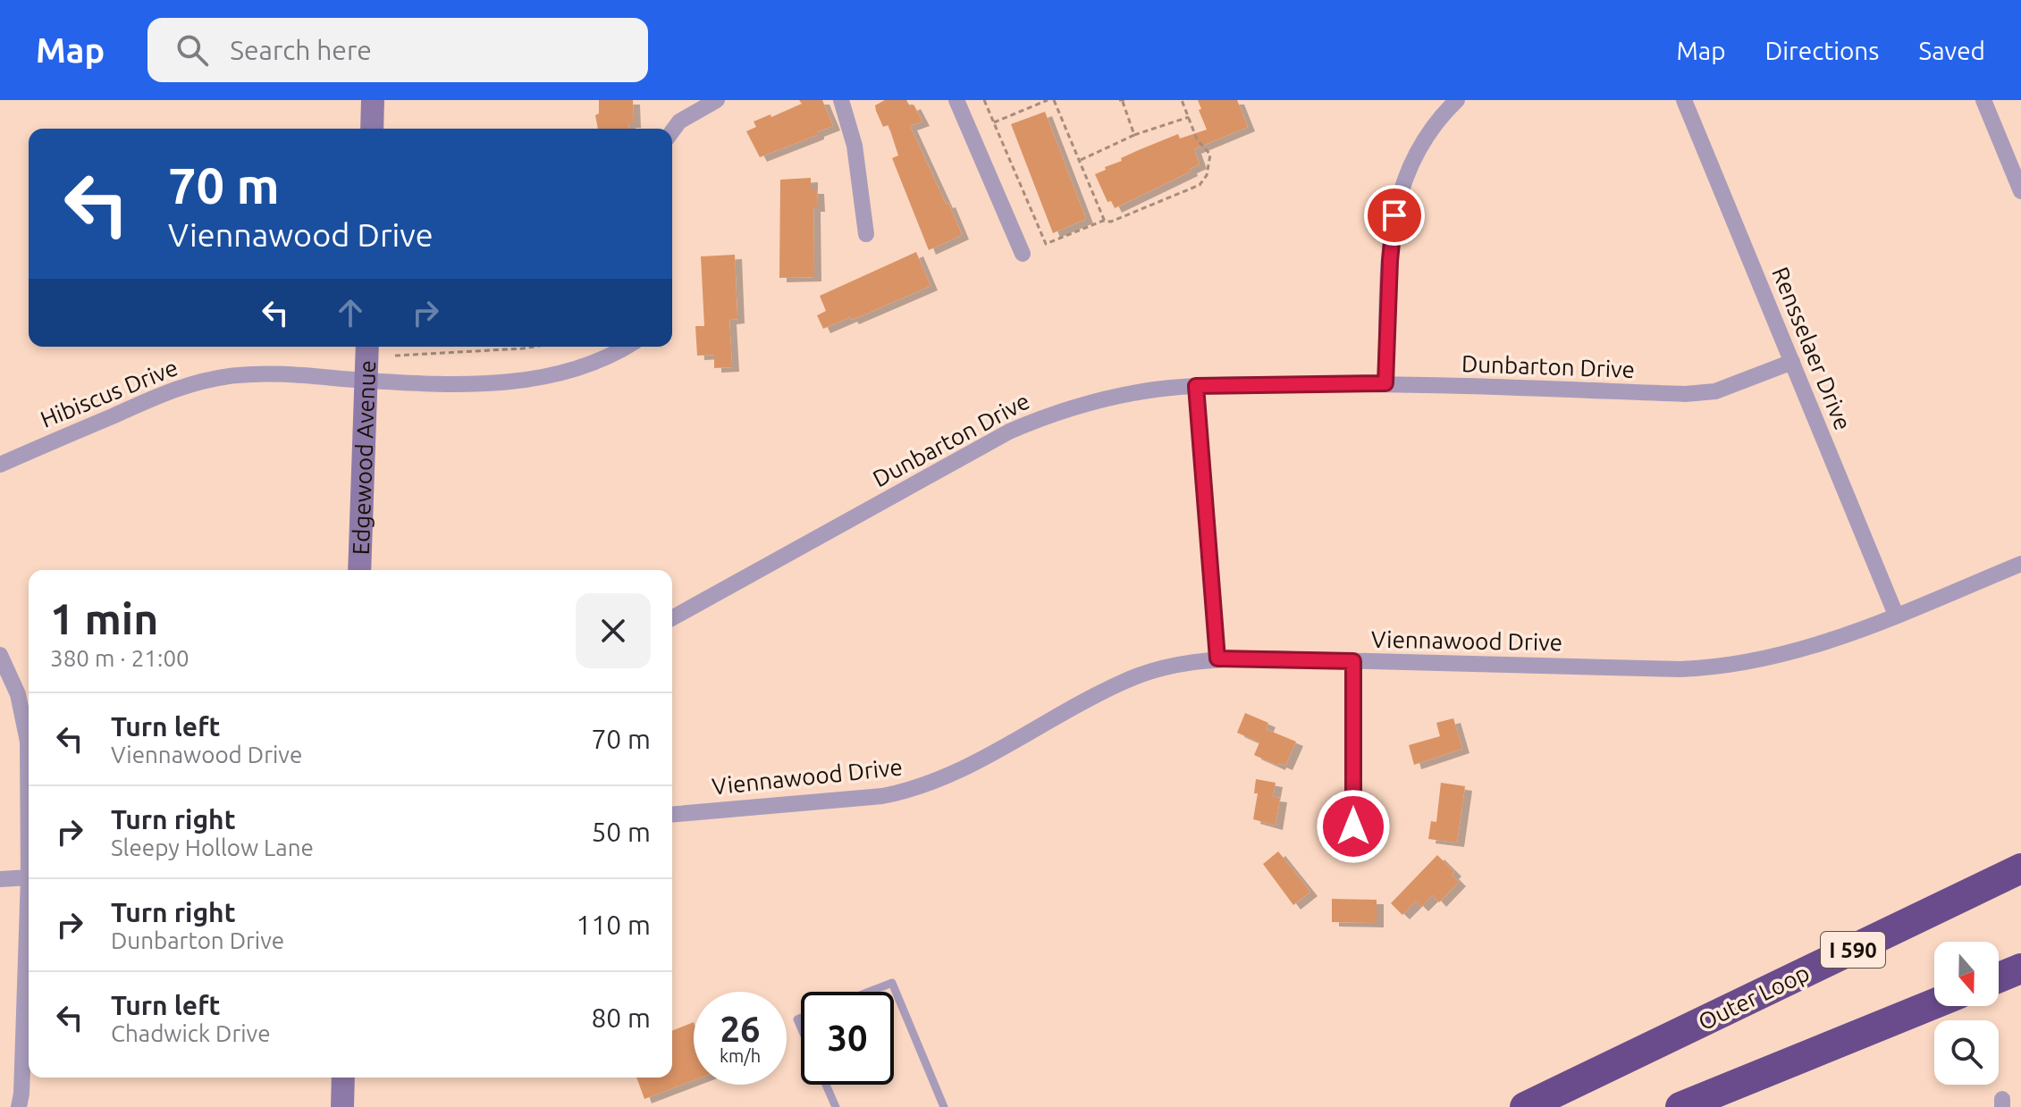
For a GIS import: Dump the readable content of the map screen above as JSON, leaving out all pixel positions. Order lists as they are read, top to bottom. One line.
{"streets":{"highway":["I 590","Outer Loop"],"street":["Rensselaer Drive","Dunbarton Drive","Hibiscus Drive","Edgewood Avenue","Viennawood Drive"]},"crossings":[["Rensselaer Drive","Dunbarton Drive"],["Rensselaer Drive","Viennawood Drive"],["Hibiscus Drive","Edgewood Avenue"]],"north":"bottom","page":{"header":"Map","search":"Search here","nav":["Map","Directions","Saved"],"turn":["70 m","Viennawood Drive"],"heading":["1 min","380 m · 21:00"],"list":[{"name":"Turn left","note":"Viennawood Drive","value":"70 m"},{"name":"Turn right","note":"Sleepy Hollow Lane","value":"50 m"},{"name":"Turn right","note":"Dunbarton Drive","value":"110 m"},{"name":"Turn left","note":"Chadwick Drive","value":"80 m"}],"speed":"26 km/h","limit":"30"}}
